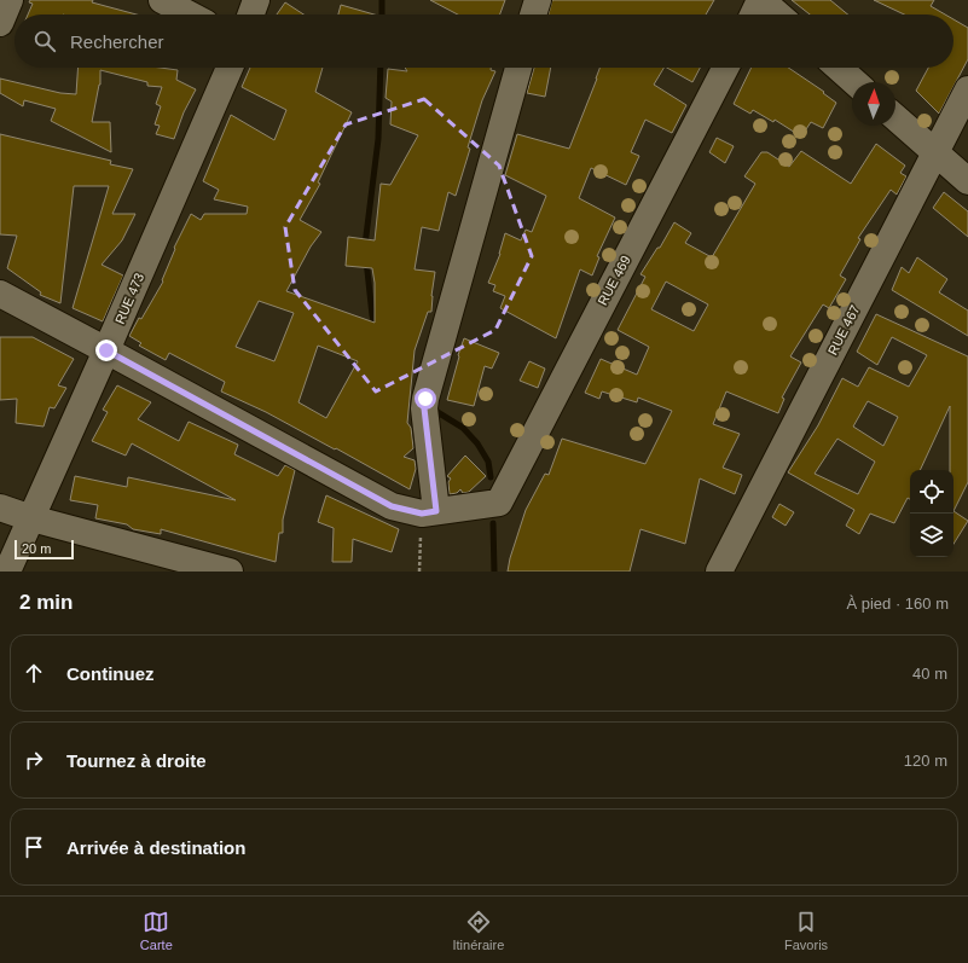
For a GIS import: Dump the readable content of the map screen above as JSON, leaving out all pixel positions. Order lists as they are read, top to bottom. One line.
{"streets":{"street":["RUE 469","RUE 473","RUE 467"]},"scale_bar":"20 m","north":"top","page":{"search":"Rechercher","scale":"20 m","heading":["2 min","À pied · 160 m"],"list":[["Continuez","40 m"],["Tournez à droite","120 m"],"Arrivée à destination"],"nav":["Carte","Itinéraire","Favoris"]}}
